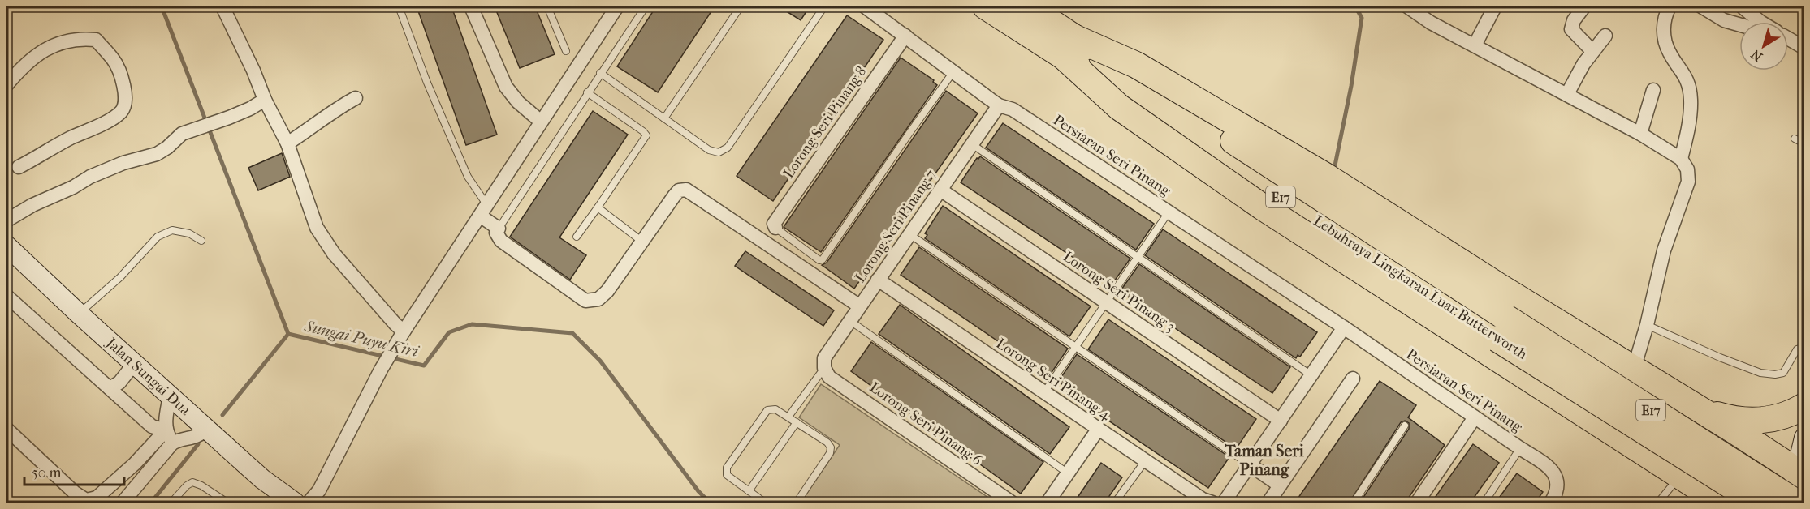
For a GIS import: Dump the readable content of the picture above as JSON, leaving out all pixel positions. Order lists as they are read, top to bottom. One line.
{"streets":{"highway":["E17","Lebuhraya Lingkaran Luar Butterworth"],"main road":["Jalan Sungai Dua"],"street":["Lorong Seri Pinang 8","Persiaran Seri Pinang","Lorong Seri Pinang 7","Lorong Seri Pinang 3","Lorong Seri Pinang 4","Lorong Seri Pinang 6"]},"crossings":[["Lorong Seri Pinang 8","Persiaran Seri Pinang"],["Persiaran Seri Pinang","Lorong Seri Pinang 7"],["Lorong Seri Pinang 7","Lorong Seri Pinang 3"],["Lorong Seri Pinang 7","Lorong Seri Pinang 4"],["Lorong Seri Pinang 7","Lorong Seri Pinang 6"]],"districts":["Taman Seri Pinang"],"water":["Sungai Puyu Kiri"],"scale_bar":"50 m","north":"bottom left"}
